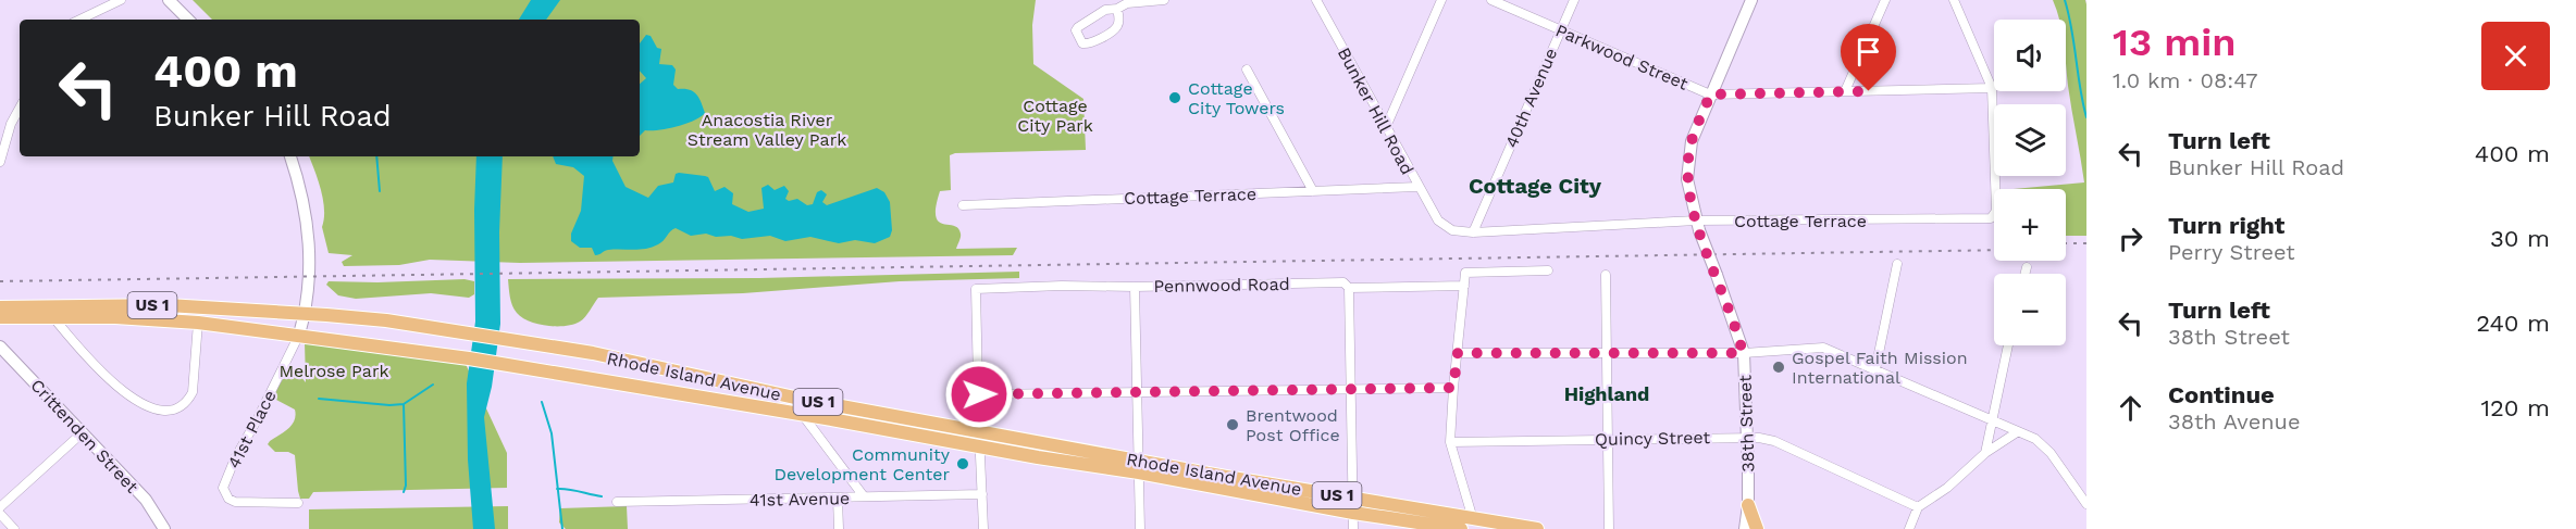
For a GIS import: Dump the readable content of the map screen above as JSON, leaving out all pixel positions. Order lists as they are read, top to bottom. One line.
{"streets":{"main road":["US 1","Rhode Island Avenue","38th Street","Crittenden Street"],"street":["Parkwood Street","40th Avenue","Bunker Hill Road","Cottage Terrace","Pennwood Road","41st Place","Quincy Street","41st Avenue"]},"crossings":[["Parkwood Street","40th Avenue"],["Parkwood Street","Cottage Terrace"],["Parkwood Street","38th Street"],["40th Avenue","Cottage Terrace"],["Bunker Hill Road","Cottage Terrace"],["Cottage Terrace","38th Street"],["Rhode Island Avenue","41st Place"],["38th Street","Quincy Street"]],"districts":["Cottage City","Highland"],"parks":["Cottage City Park","Anacostia River Stream Valley Park","Melrose Park"],"places":["Cottage City Towers","Gospel Faith Mission International","Brentwood Post Office","Community Development Center"],"page":{"heading":["13 min","1.0 km · 08:47"],"map_buttons":["+","−"],"turn":["400 m","Bunker Hill Road"],"list":[{"name":"Turn left","note":"Bunker Hill Road","value":"400 m"},{"name":"Turn right","note":"Perry Street","value":"30 m"},{"name":"Turn left","note":"38th Street","value":"240 m"},{"name":"Continue","note":"38th Avenue","value":"120 m"}]}}
